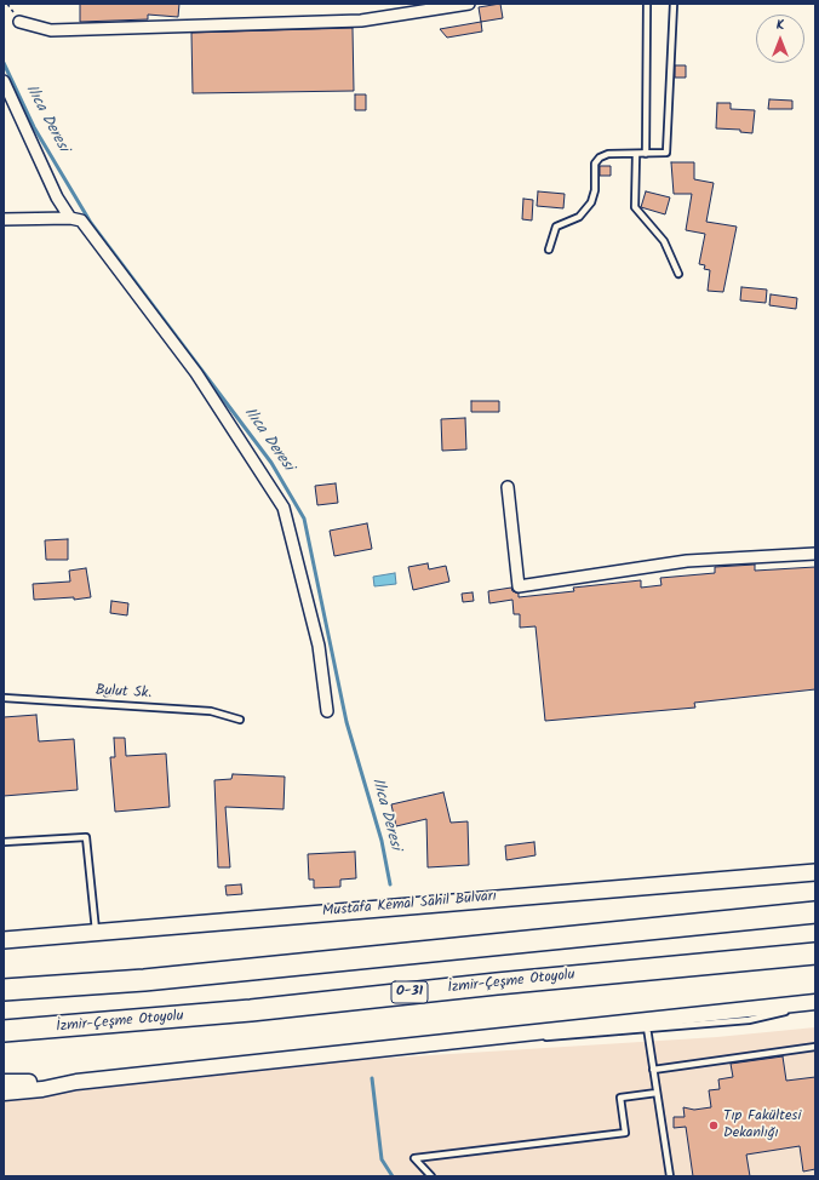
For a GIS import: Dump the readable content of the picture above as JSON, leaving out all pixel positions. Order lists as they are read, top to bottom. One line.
{"streets":{"highway":["İzmir-Çeşme Otoyolu","O-31"],"main road":["Mustafa Kemal Sahil Bulvarı"],"lane":["Bulut Sk."]},"water":["Ilıca Deresi"],"places":["Tıp Fakültesi Dekanlığı"],"north":"top"}
